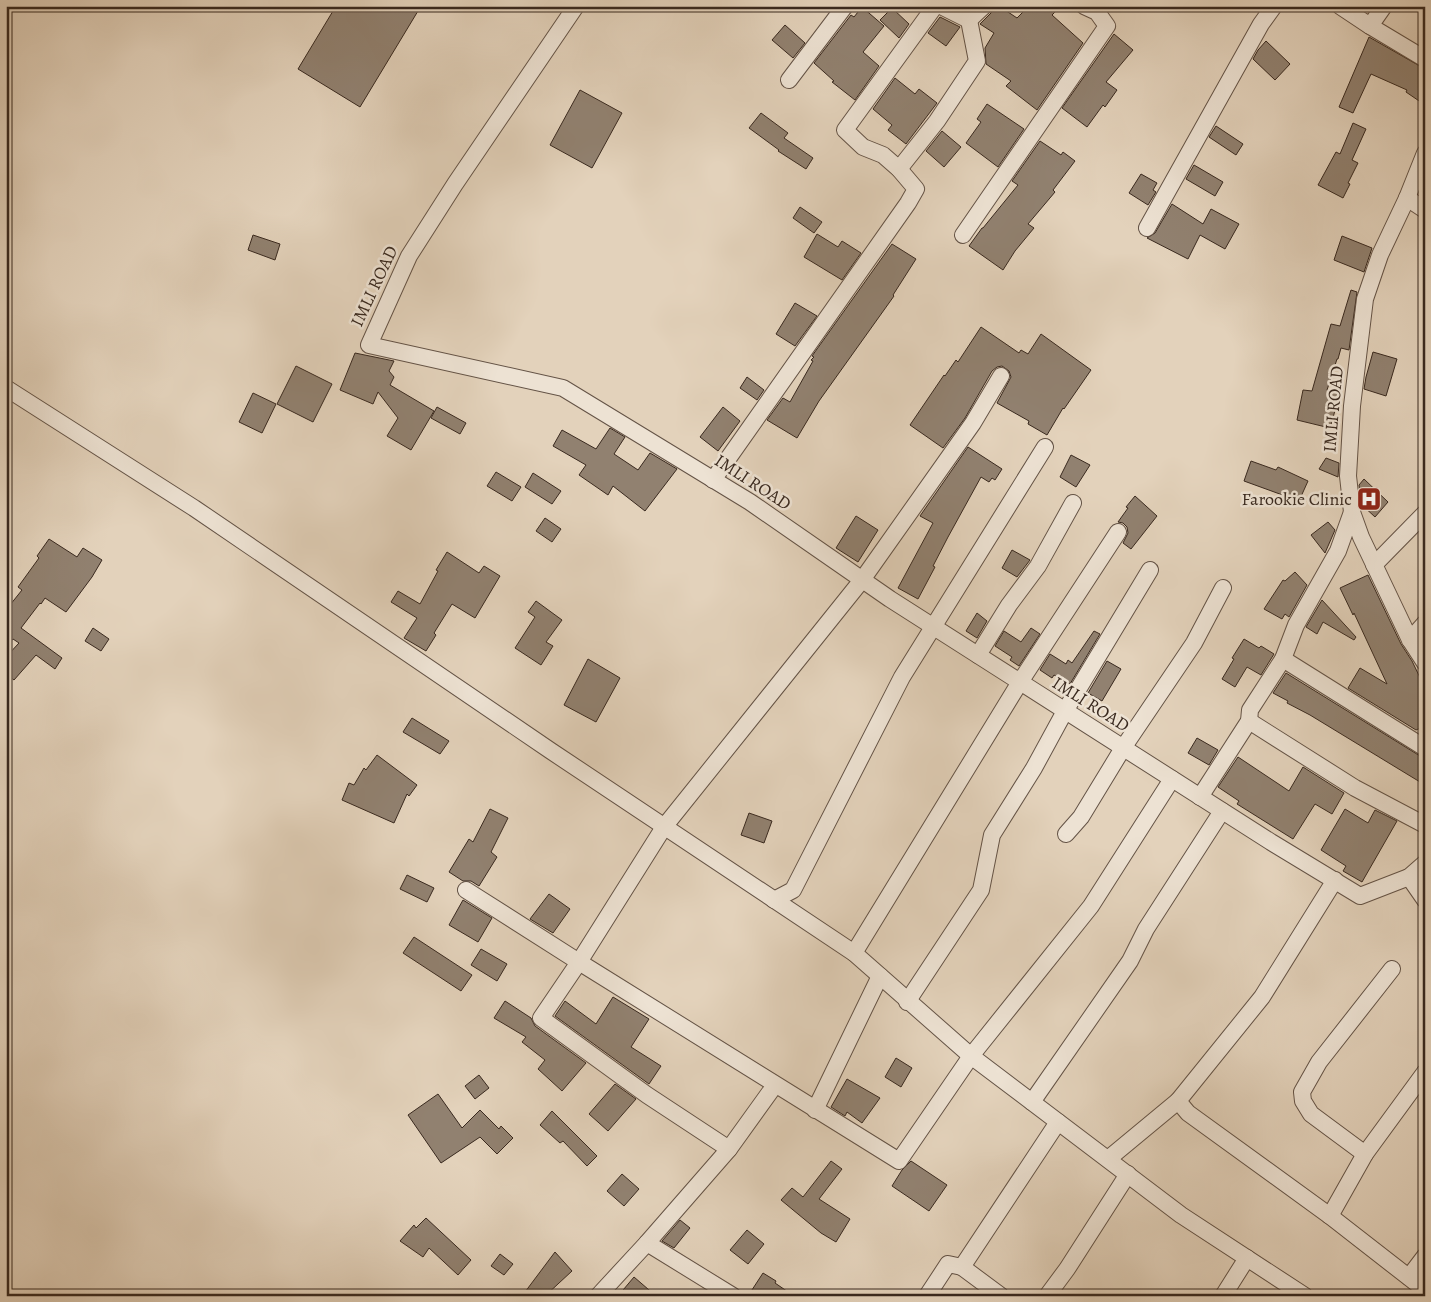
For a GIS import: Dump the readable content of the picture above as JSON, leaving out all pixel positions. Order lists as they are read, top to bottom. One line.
{"streets":{"street":["IMLI ROAD"]},"places":{"hospital":["Farookie Clinic"]}}
